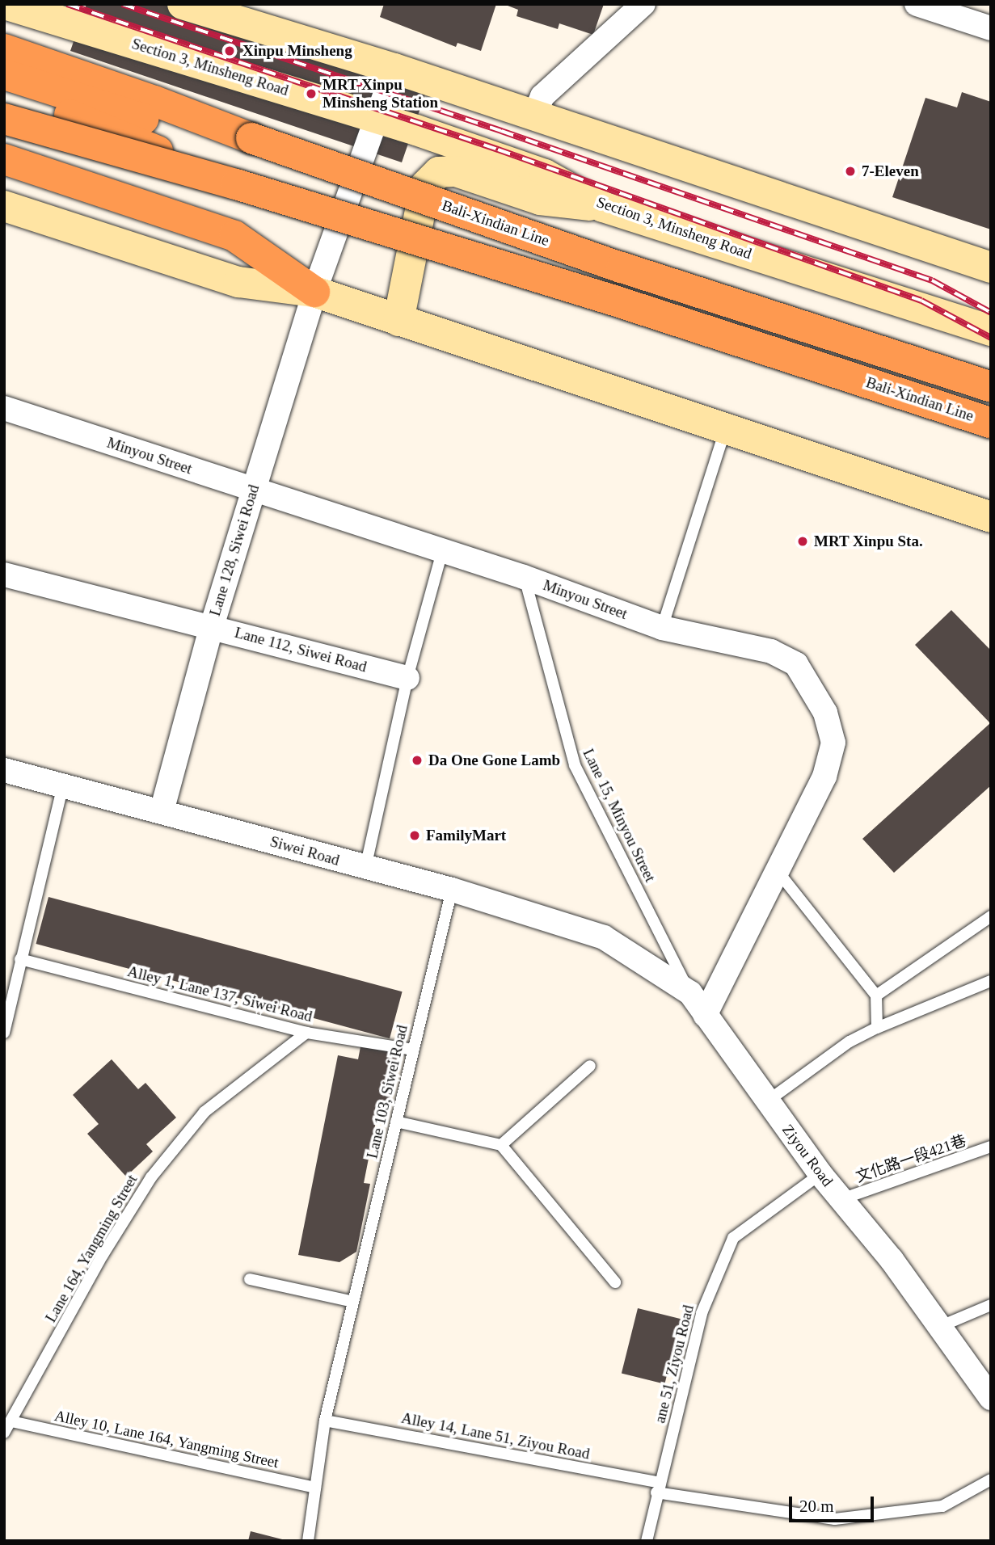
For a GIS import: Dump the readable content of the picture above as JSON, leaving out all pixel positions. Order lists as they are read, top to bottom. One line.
{"streets":{"highway":["Bali-Xindian Line"],"main road":["Section 3, Minsheng Road"],"street":["Minyou Street","Lane 128, Siwei Road","Lane 112, Siwei Road","Siwei Road","Ziyou Road"],"lane":["Lane 15, Minyou Street","Alley 1, Lane 137, Siwei Road","Lane 103, Siwei Road","文化路一段421巷","Lane 164, Yangming Street","ane 51, Ziyou Road","Alley 14, Lane 51, Ziyou Road","Alley 10, Lane 164, Yangming Street"]},"crossings":[["Section 3, Minsheng Road","Lane 128, Siwei Road"],["Minyou Street","Lane 128, Siwei Road"],["Minyou Street","Lane 15, Minyou Street"],["Minyou Street","Ziyou Road"],["Lane 128, Siwei Road","Lane 112, Siwei Road"],["Lane 128, Siwei Road","Siwei Road"],["Lane 15, Minyou Street","Ziyou Road"],["Siwei Road","Lane 103, Siwei Road"],["Siwei Road","Ziyou Road"],["Alley 1, Lane 137, Siwei Road","Lane 103, Siwei Road"],["Alley 1, Lane 137, Siwei Road","Lane 164, Yangming Street"],["Lane 103, Siwei Road","Alley 14, Lane 51, Ziyou Road"],["Lane 103, Siwei Road","Alley 10, Lane 164, Yangming Street"],["Ziyou Road","文化路一段421巷"],["Ziyou Road","ane 51, Ziyou Road"],["Lane 164, Yangming Street","Alley 10, Lane 164, Yangming Street"],["ane 51, Ziyou Road","Alley 14, Lane 51, Ziyou Road"]],"places":["Xinpu Minsheng","MRT Xinpu Minsheng Station","7-Eleven","MRT Xinpu Sta.","Da One Gone Lamb","FamilyMart"],"scale_bar":"20 m"}
